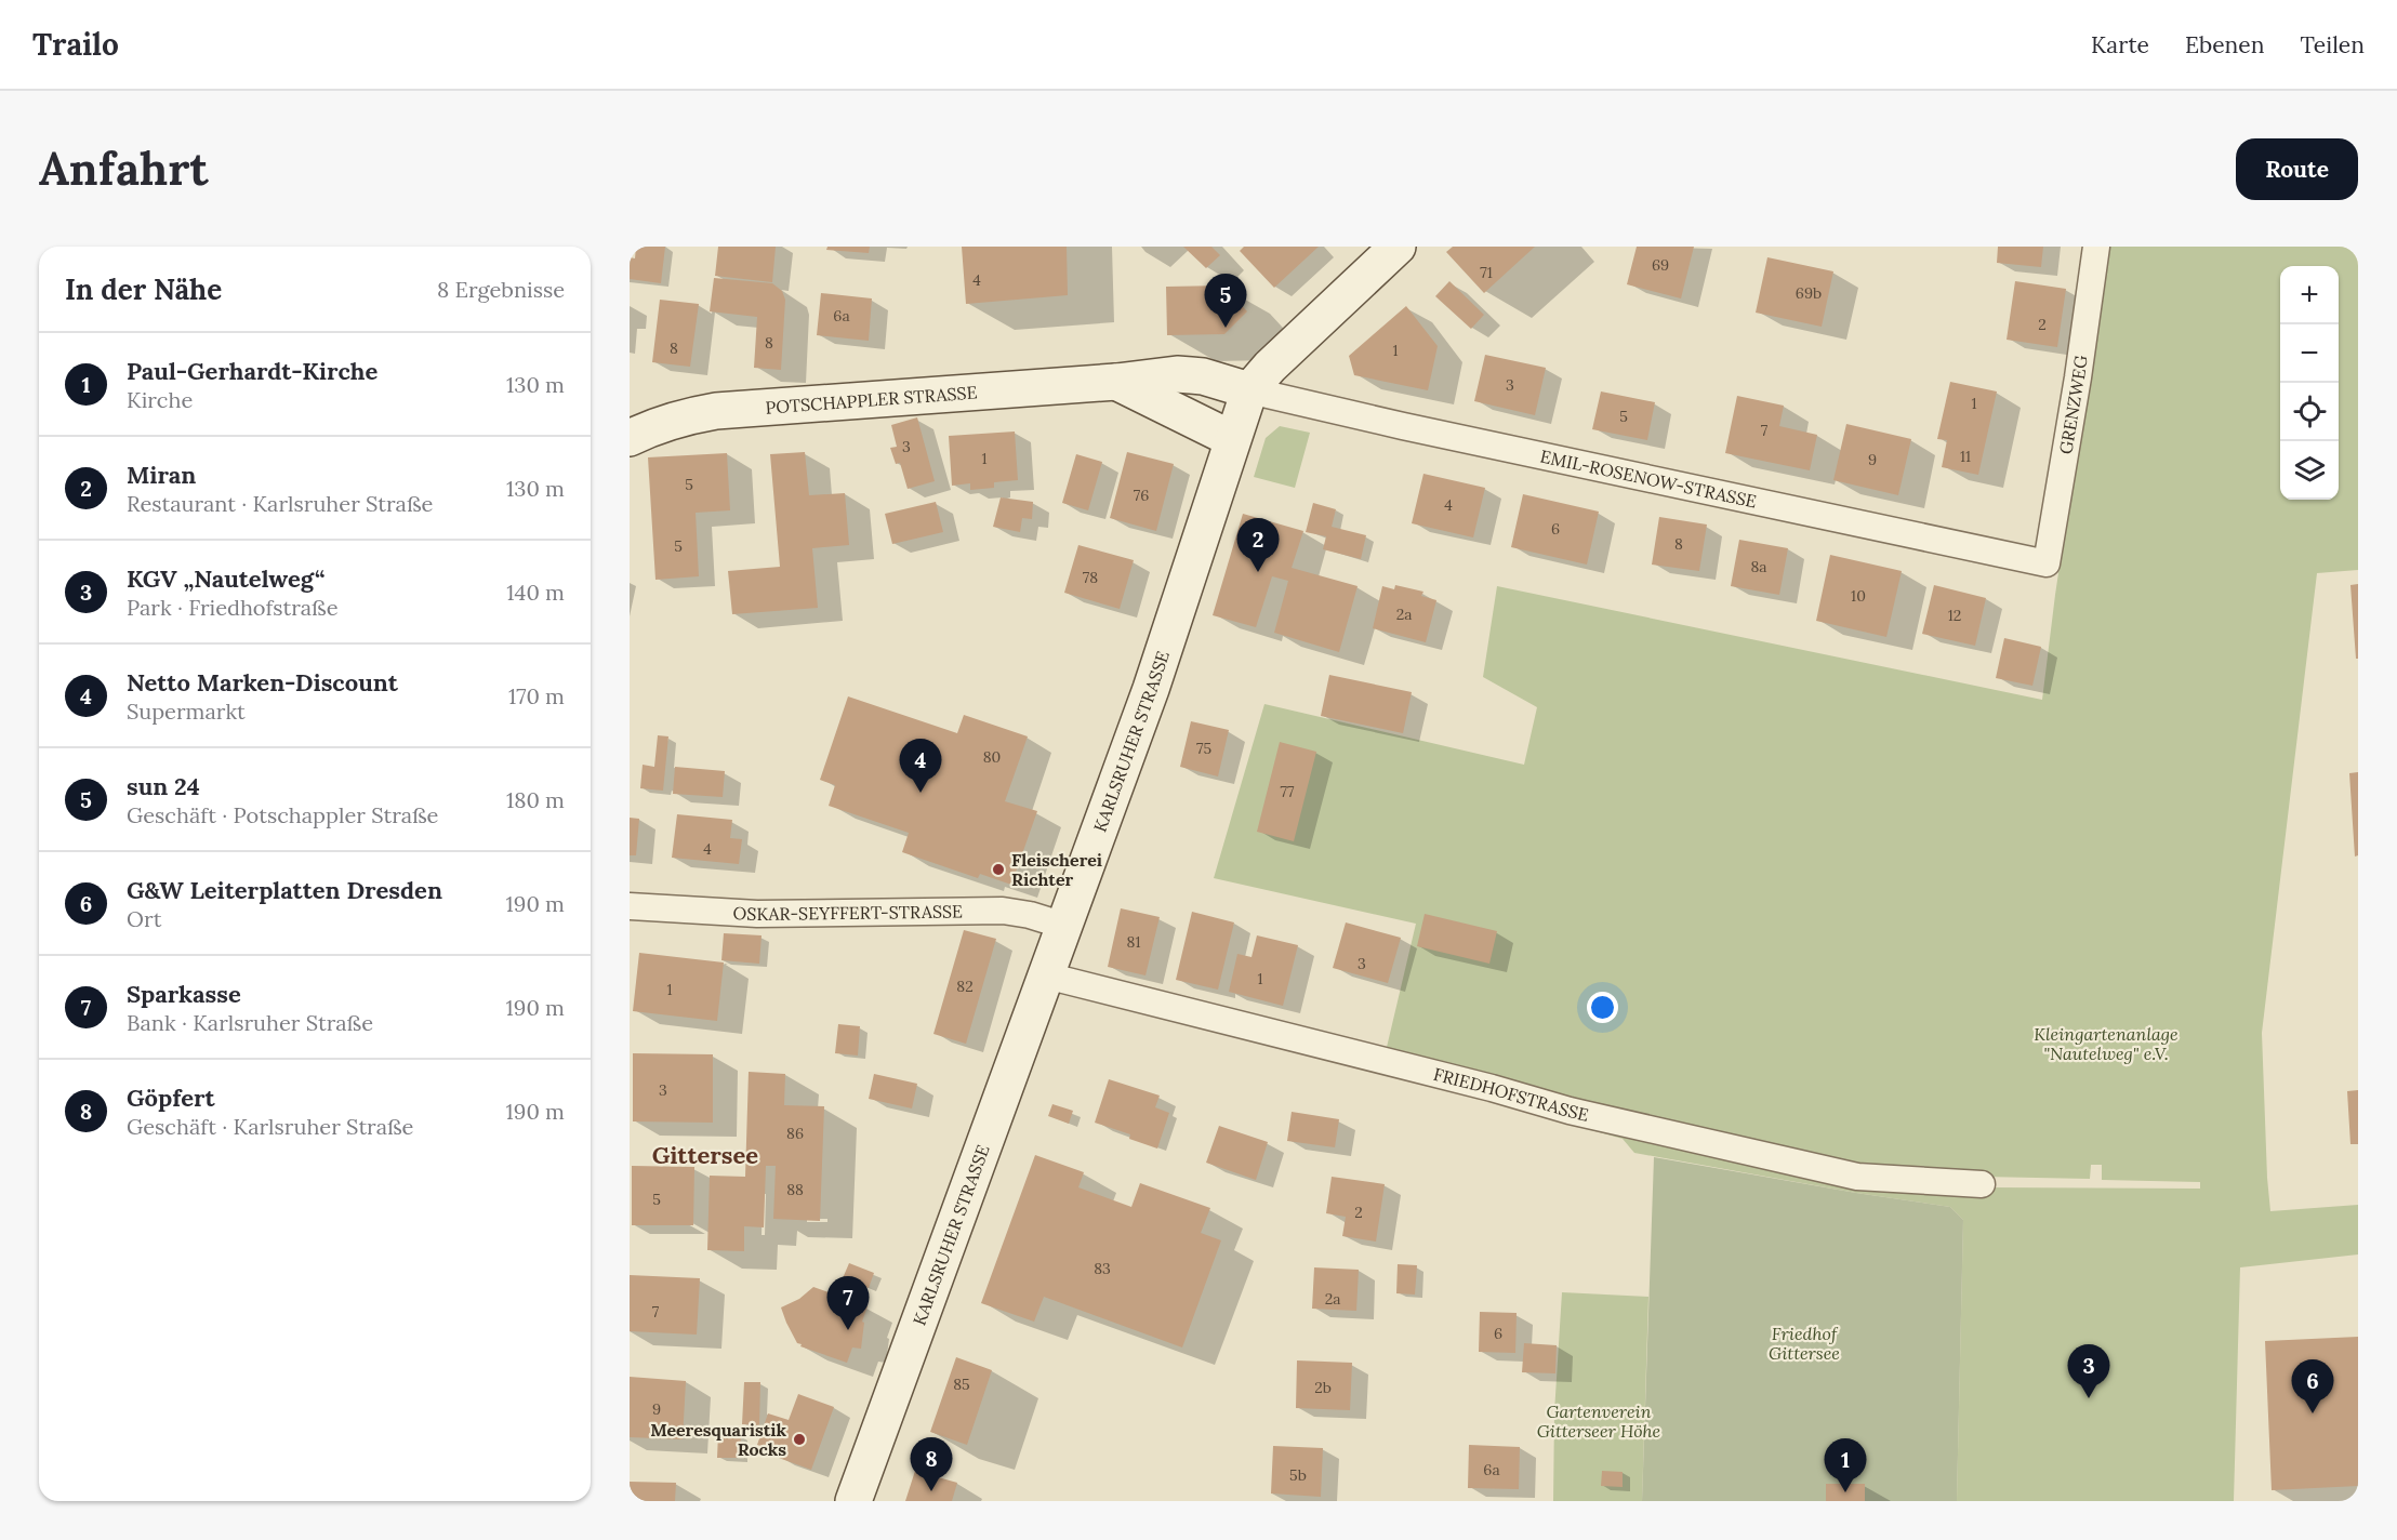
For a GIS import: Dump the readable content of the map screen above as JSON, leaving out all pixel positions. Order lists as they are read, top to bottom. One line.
{"streets":{"street":["POTSCHAPPLER STRASSE","GRENZWEG","EMIL-ROSENOW-STRASSE","KARLSRUHER STRASSE","OSKAR-SEYFFERT-STRASSE","FRIEDHOFSTRASSE"]},"crossings":[["POTSCHAPPLER STRASSE","EMIL-ROSENOW-STRASSE"],["POTSCHAPPLER STRASSE","KARLSRUHER STRASSE"],["GRENZWEG","EMIL-ROSENOW-STRASSE"],["EMIL-ROSENOW-STRASSE","KARLSRUHER STRASSE"],["KARLSRUHER STRASSE","OSKAR-SEYFFERT-STRASSE"],["KARLSRUHER STRASSE","FRIEDHOFSTRASSE"]],"districts":["Gittersee"],"parks":["Kleingartenanlage \"Nautelweg\" e.V.","Friedhof Gittersee","Gartenverein Gitterseer Höhe"],"places":["Fleischerei Richter","Meeresquaristik Rocks"],"house_numbers":["69","71","4","69b","6a","2","8","8","1","3","1","5","7","3","11","1","9","5","76","4","6","8","5","8a","78","10","2a","12","75","80","77","4","81","3","1","82","1","3","86","88","5","2","83","2a","7","6","85","2b","9","6a","5b"],"page":{"header":"Trailo","nav":["Karte","Ebenen","Teilen"],"buttons":"Route","title":"Anfahrt","heading":["In der Nähe","8 Ergebnisse"],"map_buttons":["+","−"],"pins":["5","2","4","7","3","6","8","1"],"list":[{"mark":"1","name":"Paul-Gerhardt-Kirche","note":"Kirche","value":"130 m"},{"mark":"2","name":"Miran","note":"Restaurant · Karlsruher Straße","value":"130 m"},{"mark":"3","name":"KGV „Nautelweg“","note":"Park · Friedhofstraße","value":"140 m"},{"mark":"4","name":"Netto Marken-Discount","note":"Supermarkt","value":"170 m"},{"mark":"5","name":"sun 24","note":"Geschäft · Potschappler Straße","value":"180 m"},{"mark":"6","name":"G&W Leiterplatten Dresden","note":"Ort","value":"190 m"},{"mark":"7","name":"Sparkasse","note":"Bank · Karlsruher Straße","value":"190 m"},{"mark":"8","name":"Göpfert","note":"Geschäft · Karlsruher Straße","value":"190 m"}]}}
